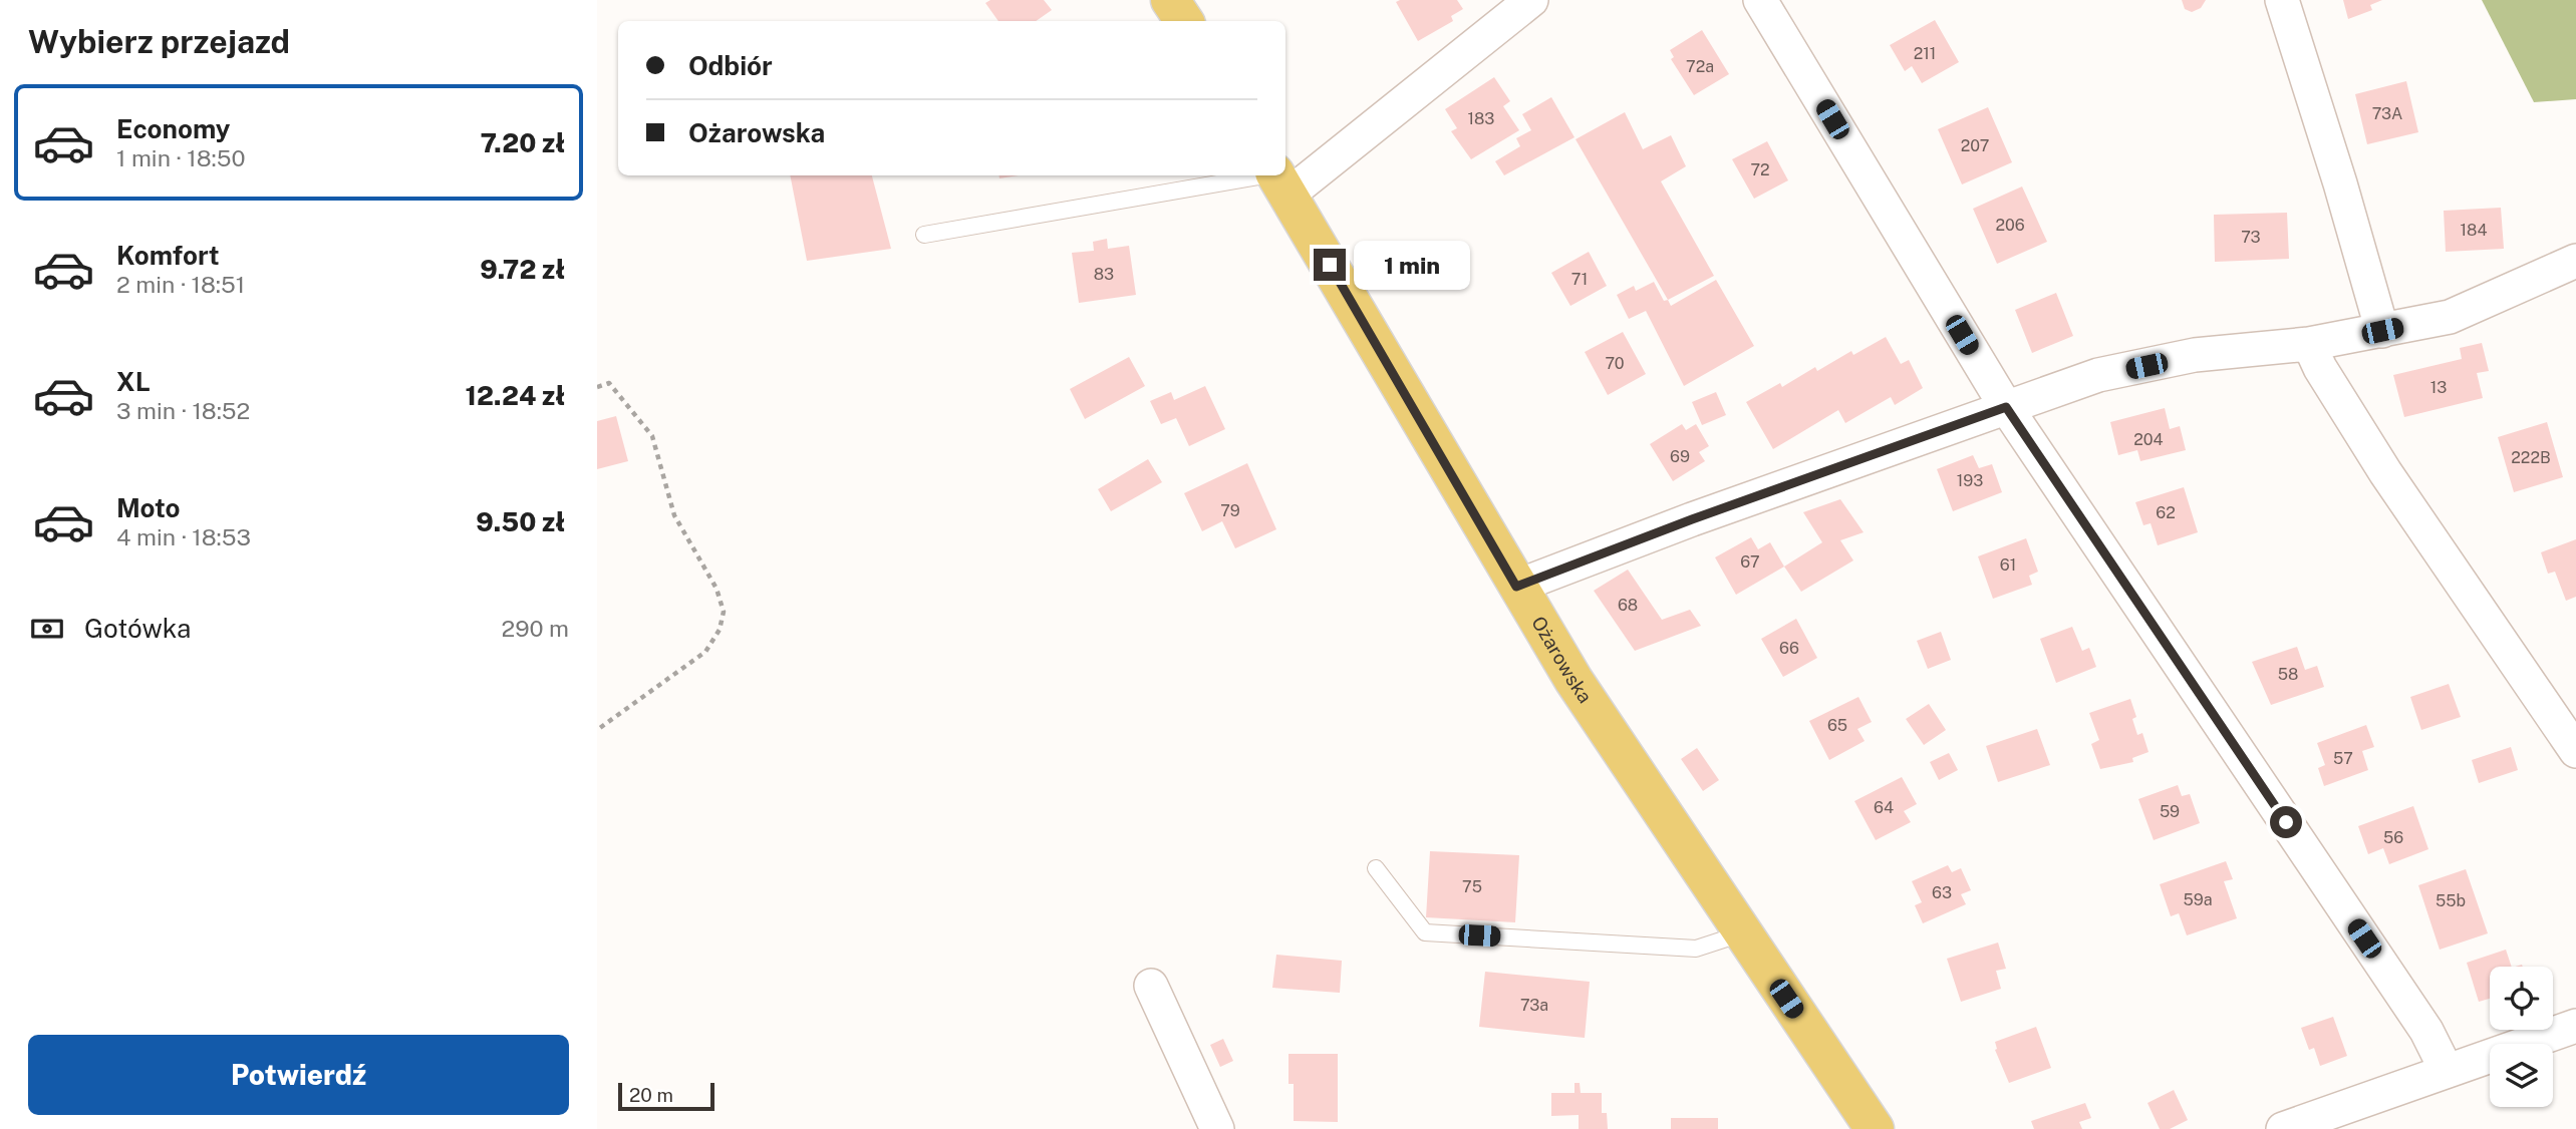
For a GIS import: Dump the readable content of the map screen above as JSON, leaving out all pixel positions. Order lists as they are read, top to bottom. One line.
{"streets":{"main road":["Ożarowska"]},"house_numbers":["211","72a","73A","183","207","72","206","184","73","83","71","70","13","204","69","222B","193","79","62","67","61","68","66","58","65","57","64","59","56","75","63","59a","55b","73a"],"scale_bar":"20 m","page":{"heading":"Wybierz przejazd","banner":["Odbiór","Ożarowska"],"list":[{"name":"Economy","note":"1 min · 18:50","value":"7.20 zł"},{"name":"Komfort","note":"2 min · 18:51","value":"9.72 zł"},{"name":"XL","note":"3 min · 18:52","value":"12.24 zł"},{"name":"Moto","note":"4 min · 18:53","value":"9.50 zł"}],"bubble":"1 min","pay":["Gotówka","290 m"],"buttons":"Potwierdź","scale":"20 m"}}
